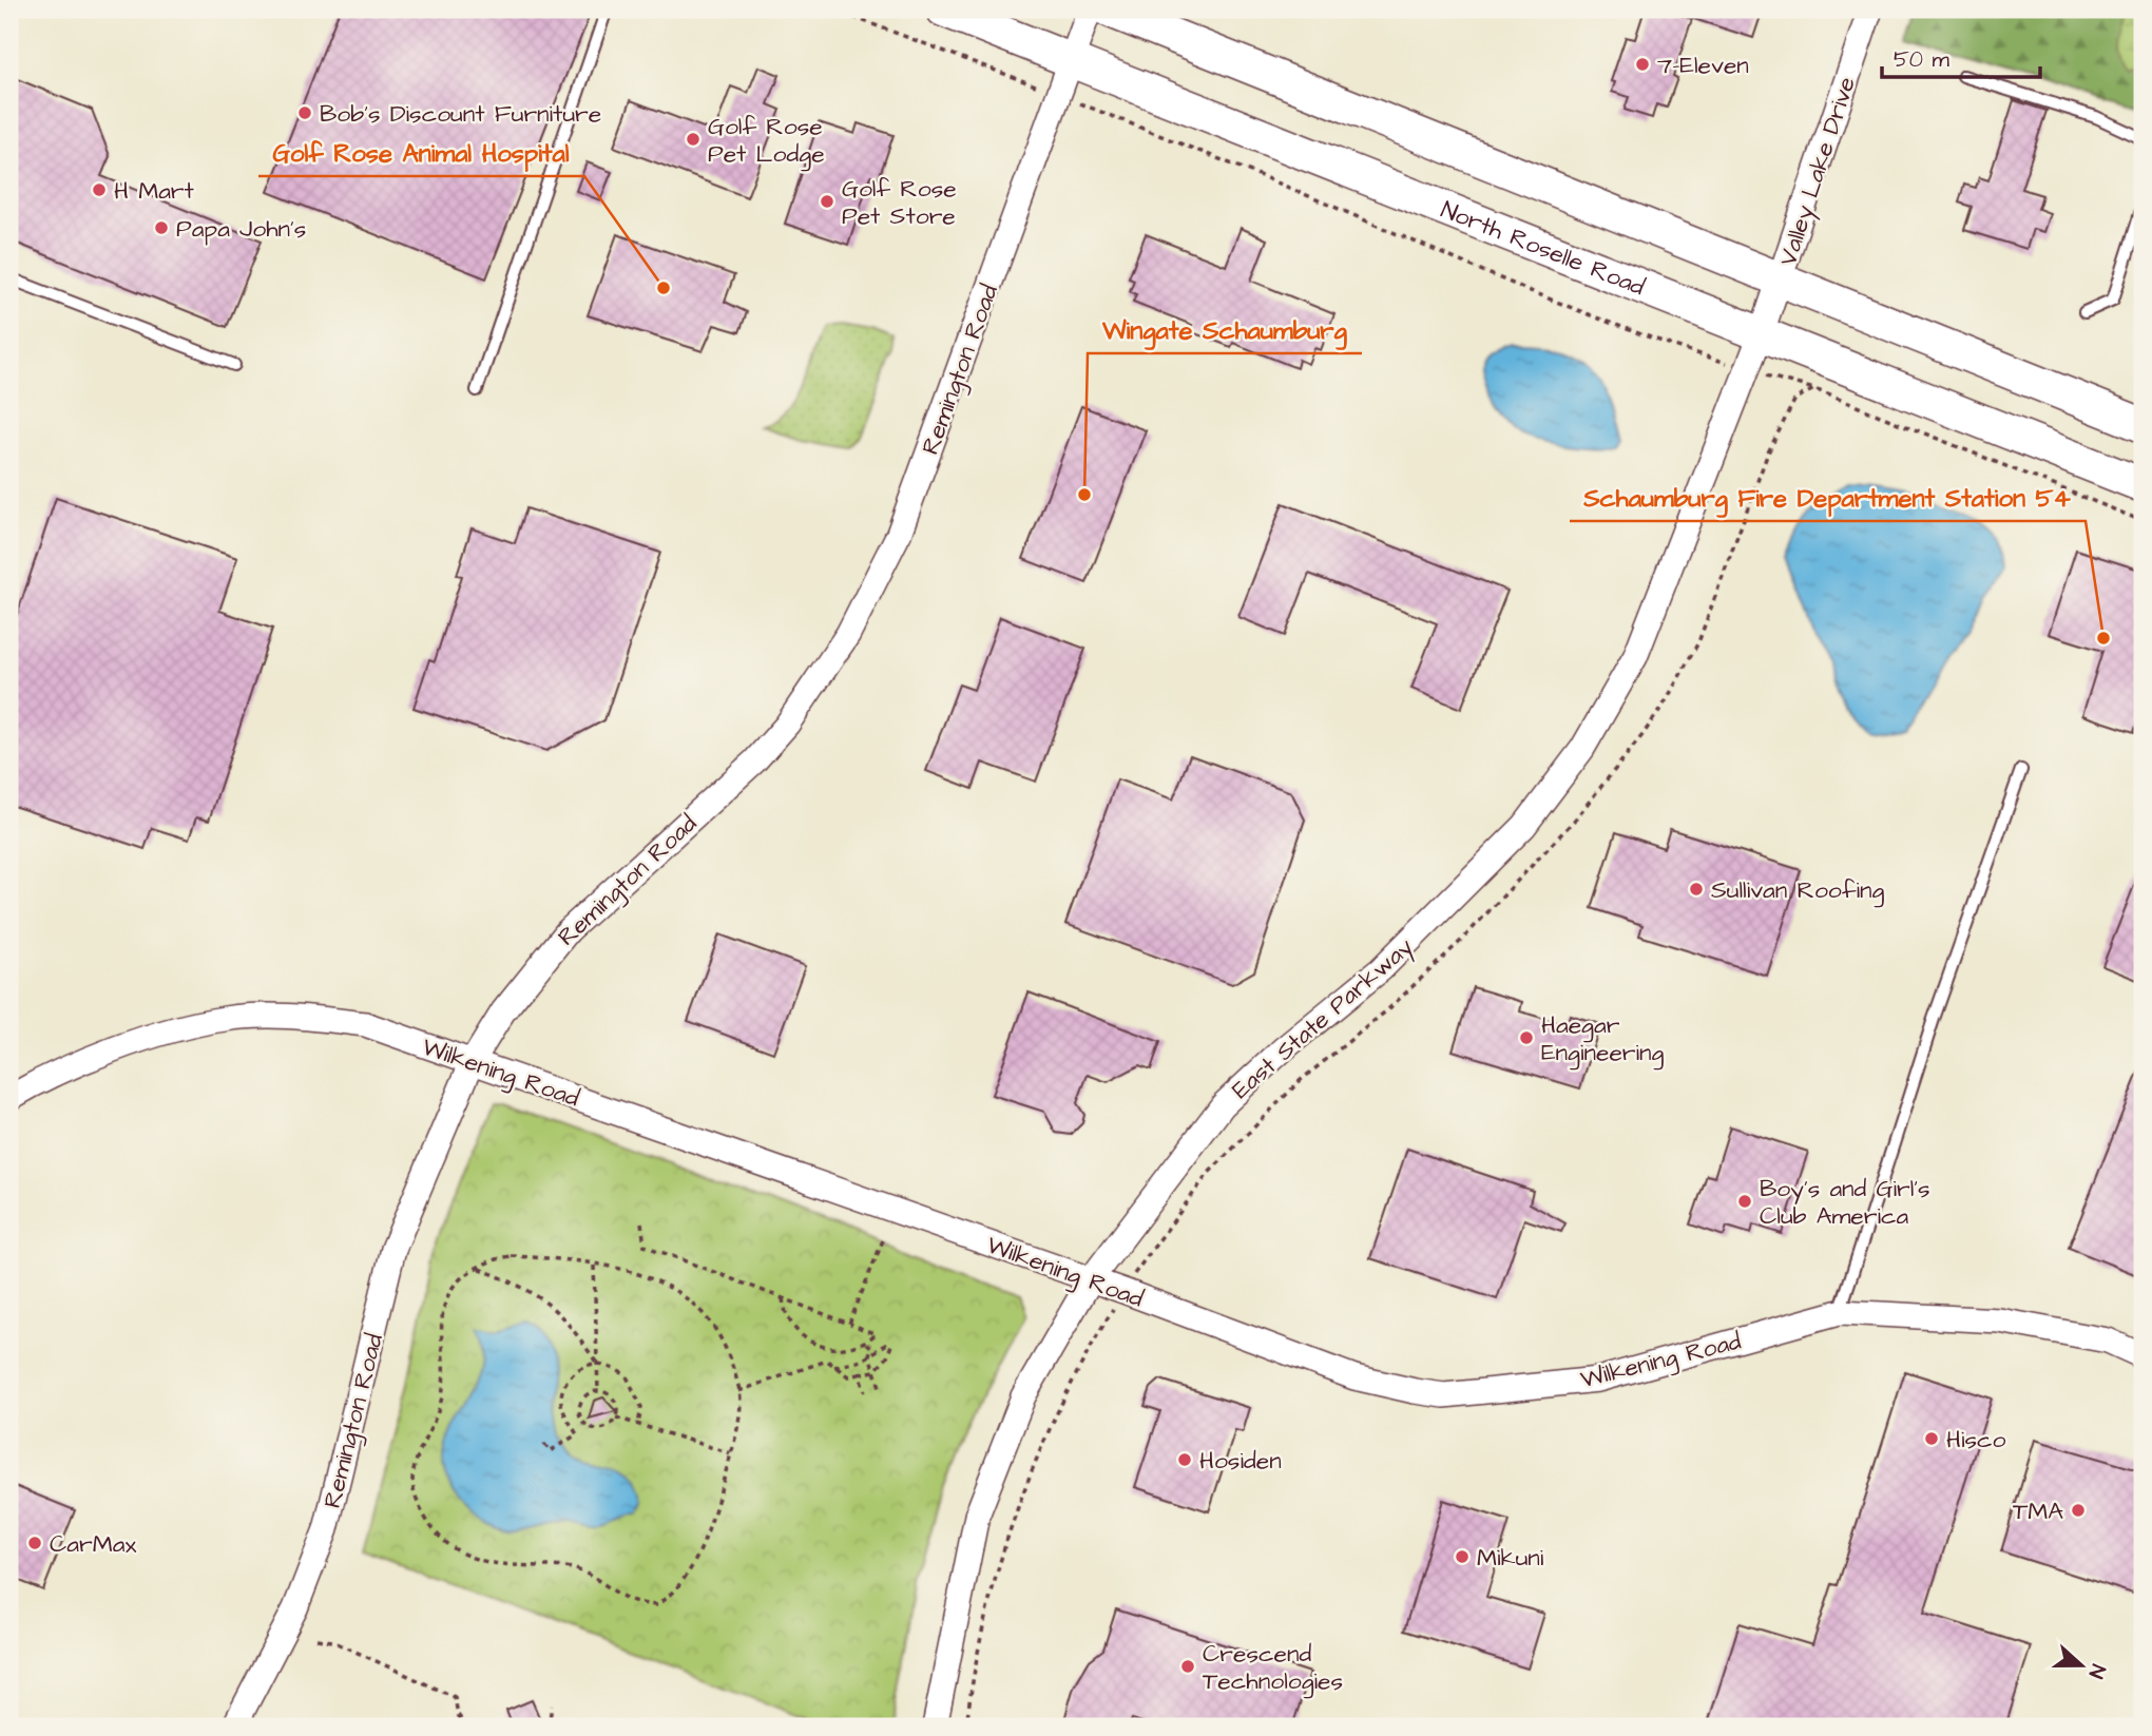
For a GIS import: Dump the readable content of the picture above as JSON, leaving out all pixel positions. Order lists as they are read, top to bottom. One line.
{"streets":{"main road":["North Roselle Road"],"street":["Valley Lake Drive","Remington Road","East State Parkway","Wilkening Road"]},"crossings":[["Valley Lake Drive","North Roselle Road"],["Valley Lake Drive","East State Parkway"],["North Roselle Road","Remington Road"],["North Roselle Road","East State Parkway"],["Remington Road","Wilkening Road"],["East State Parkway","Wilkening Road"]],"places":["7-Eleven","Bob's Discount Furniture","Golf Rose Pet Lodge","H Mart","Golf Rose Pet Store","Papa John's","Golf Rose Animal Hospital","Wingate Schaumburg","Schaumburg Fire Department Station 54","Sullivan Roofing","Haegar Engineering","Boy's and Girl's Club America","Hisco","Hosiden","TMA","CarMax","Mikuni","Crescend Technologies"],"scale_bar":"50 m","north":"right"}
